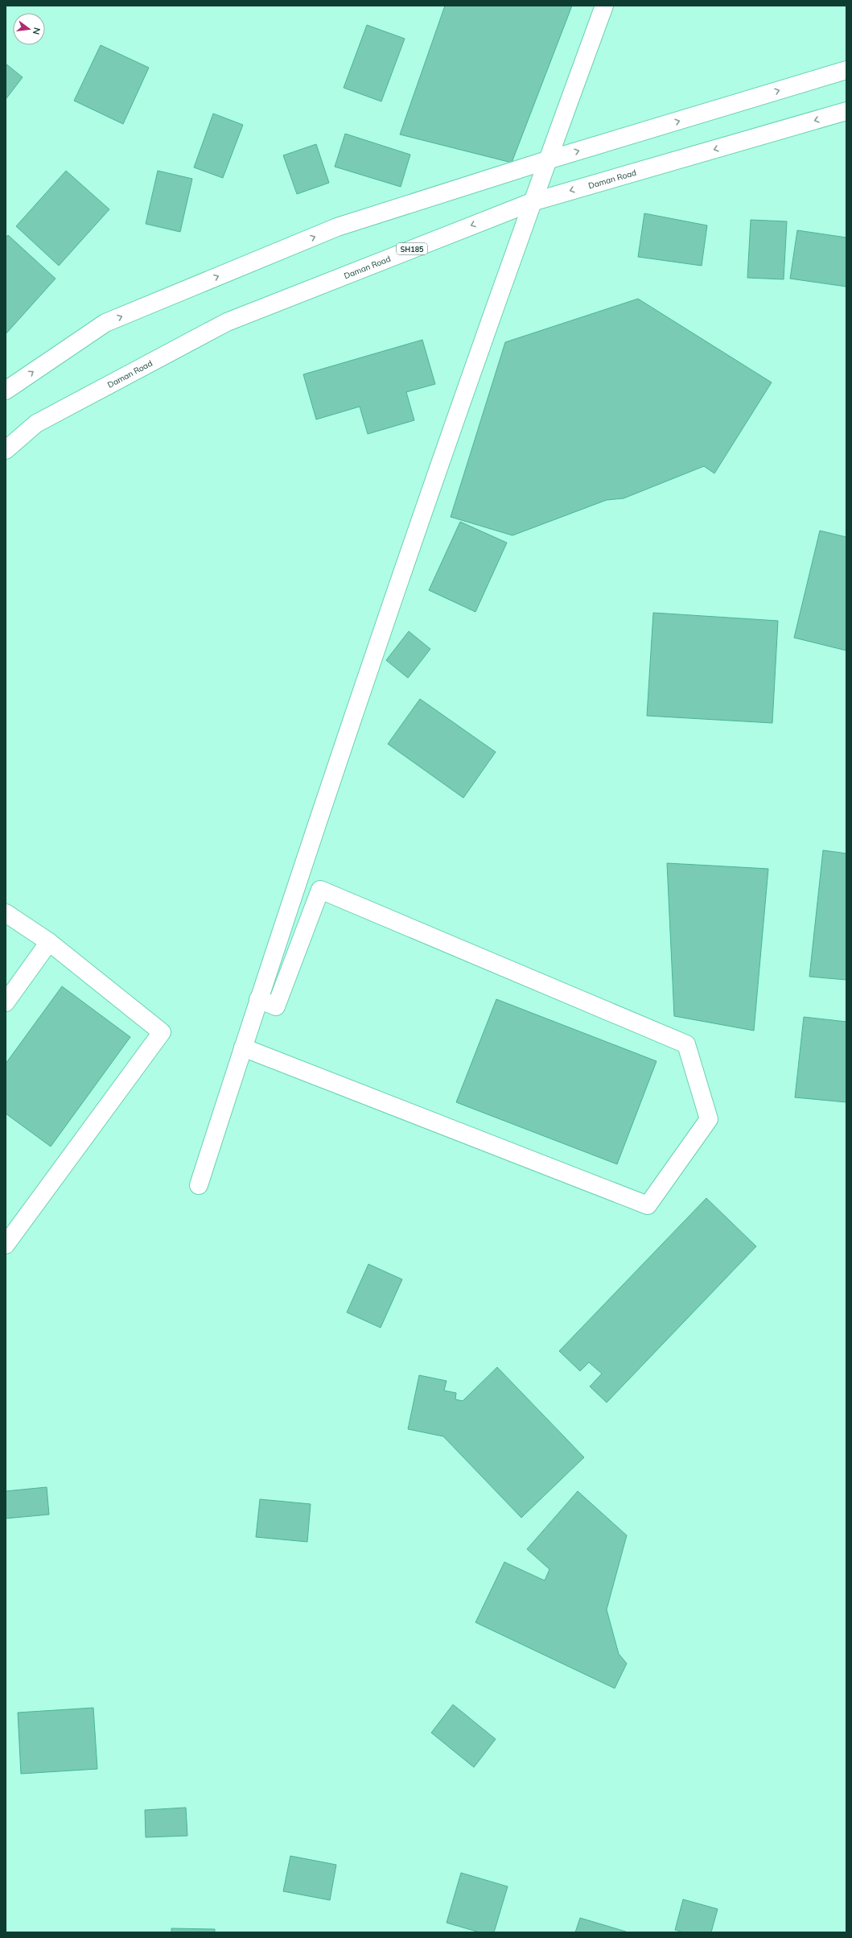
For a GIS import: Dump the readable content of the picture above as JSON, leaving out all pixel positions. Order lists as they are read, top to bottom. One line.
{"streets":{"street":["Daman Road","SH185"]},"north":"right"}
